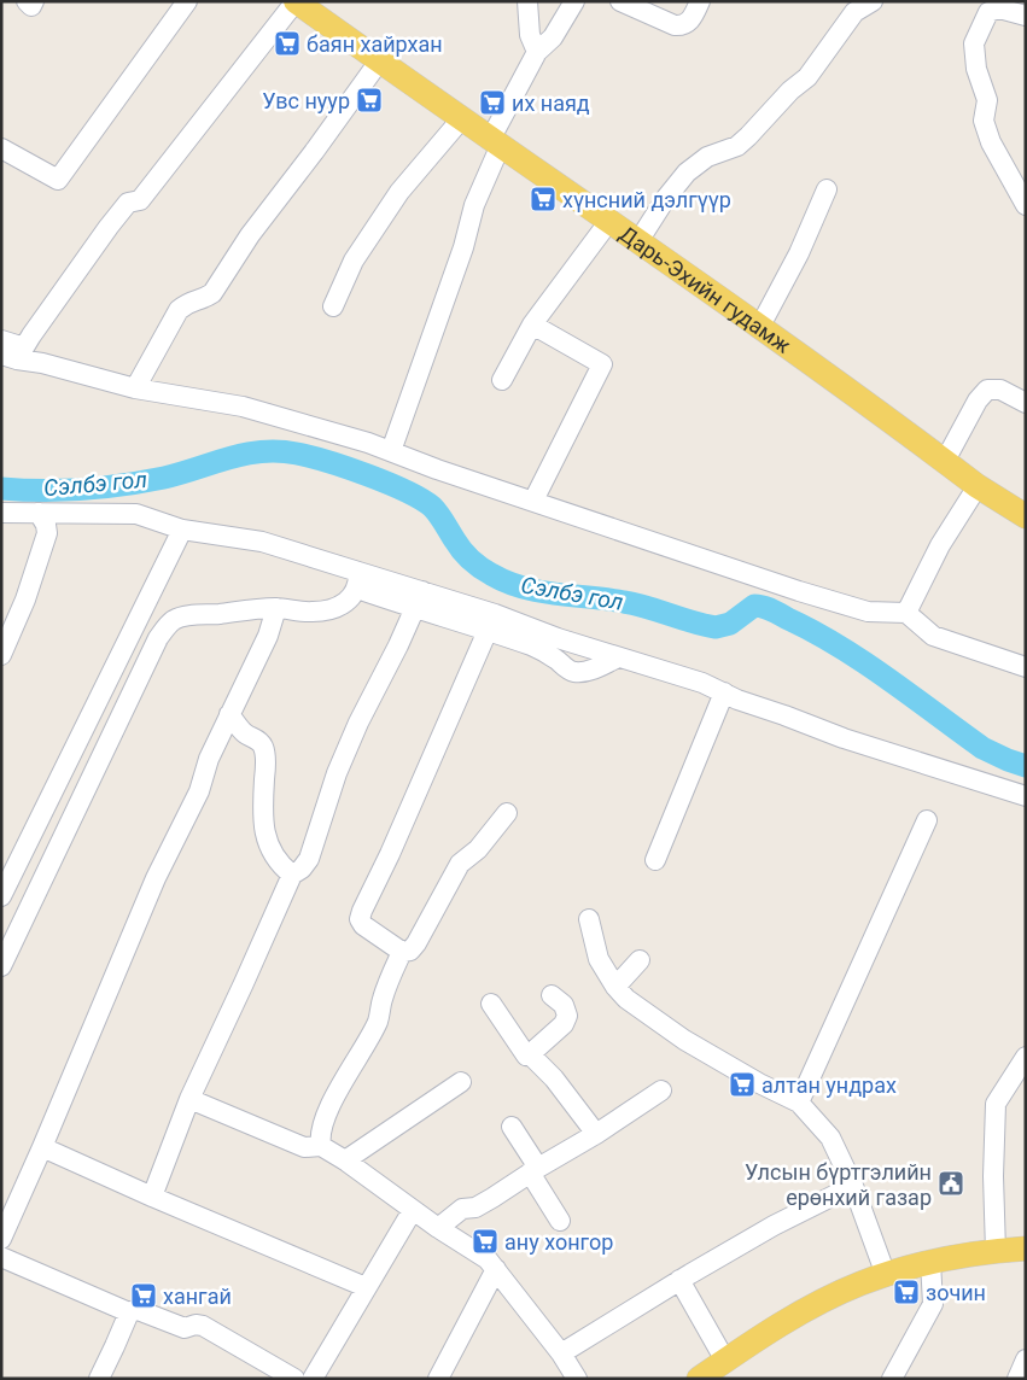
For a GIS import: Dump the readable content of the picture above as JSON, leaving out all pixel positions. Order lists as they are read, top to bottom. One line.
{"streets":{"main road":["Дарь-Эхийн гудамж"]},"water":["Сэлбэ гол"],"places":{"supermarket":["баян хайрхан","Увс нуур","их наяд","хүнсний дэлгүүр","алтан ундрах","ану хонгор","зочин","хангай"],"public building":["Улсын бүртгэлийн ерөнхий газар"]}}
